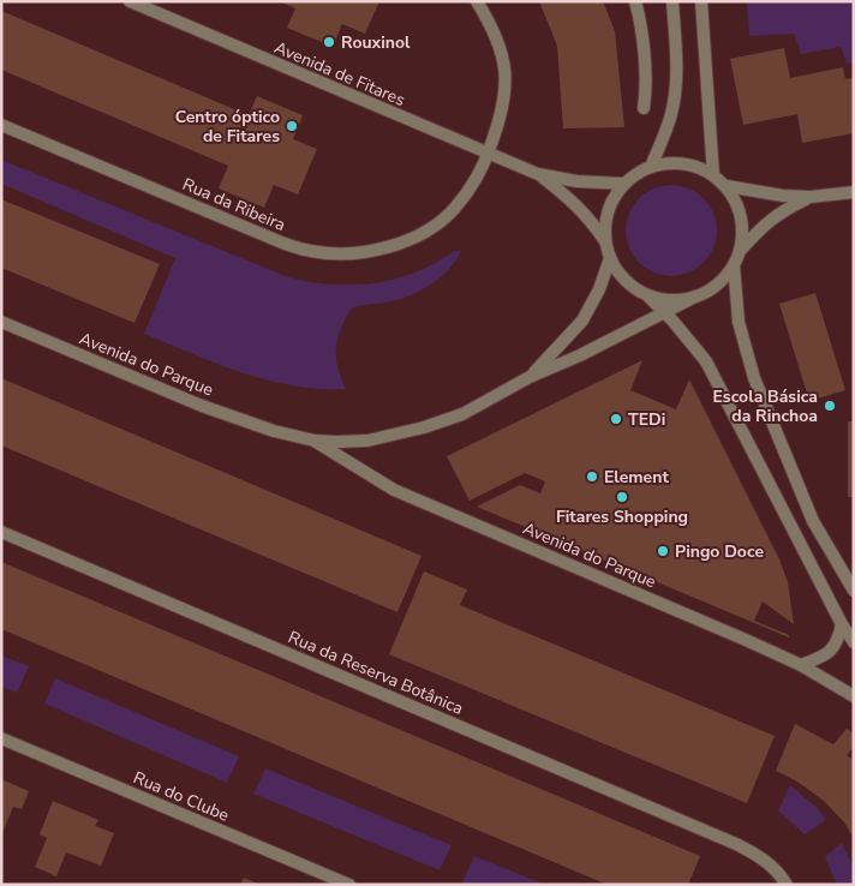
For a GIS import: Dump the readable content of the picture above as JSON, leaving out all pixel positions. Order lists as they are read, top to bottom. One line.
{"streets":{"street":["Avenida de Fitares","Rua da Ribeira","Avenida do Parque","Rua da Reserva Botânica","Rua do Clube"]},"crossings":[["Avenida de Fitares","Rua da Ribeira"],["Avenida de Fitares","Avenida do Parque"]],"places":["Rouxinol","Centro óptico de Fitares","Escola Básica da Rinchoa","TEDi","Element","Fitares Shopping","Pingo Doce"]}
